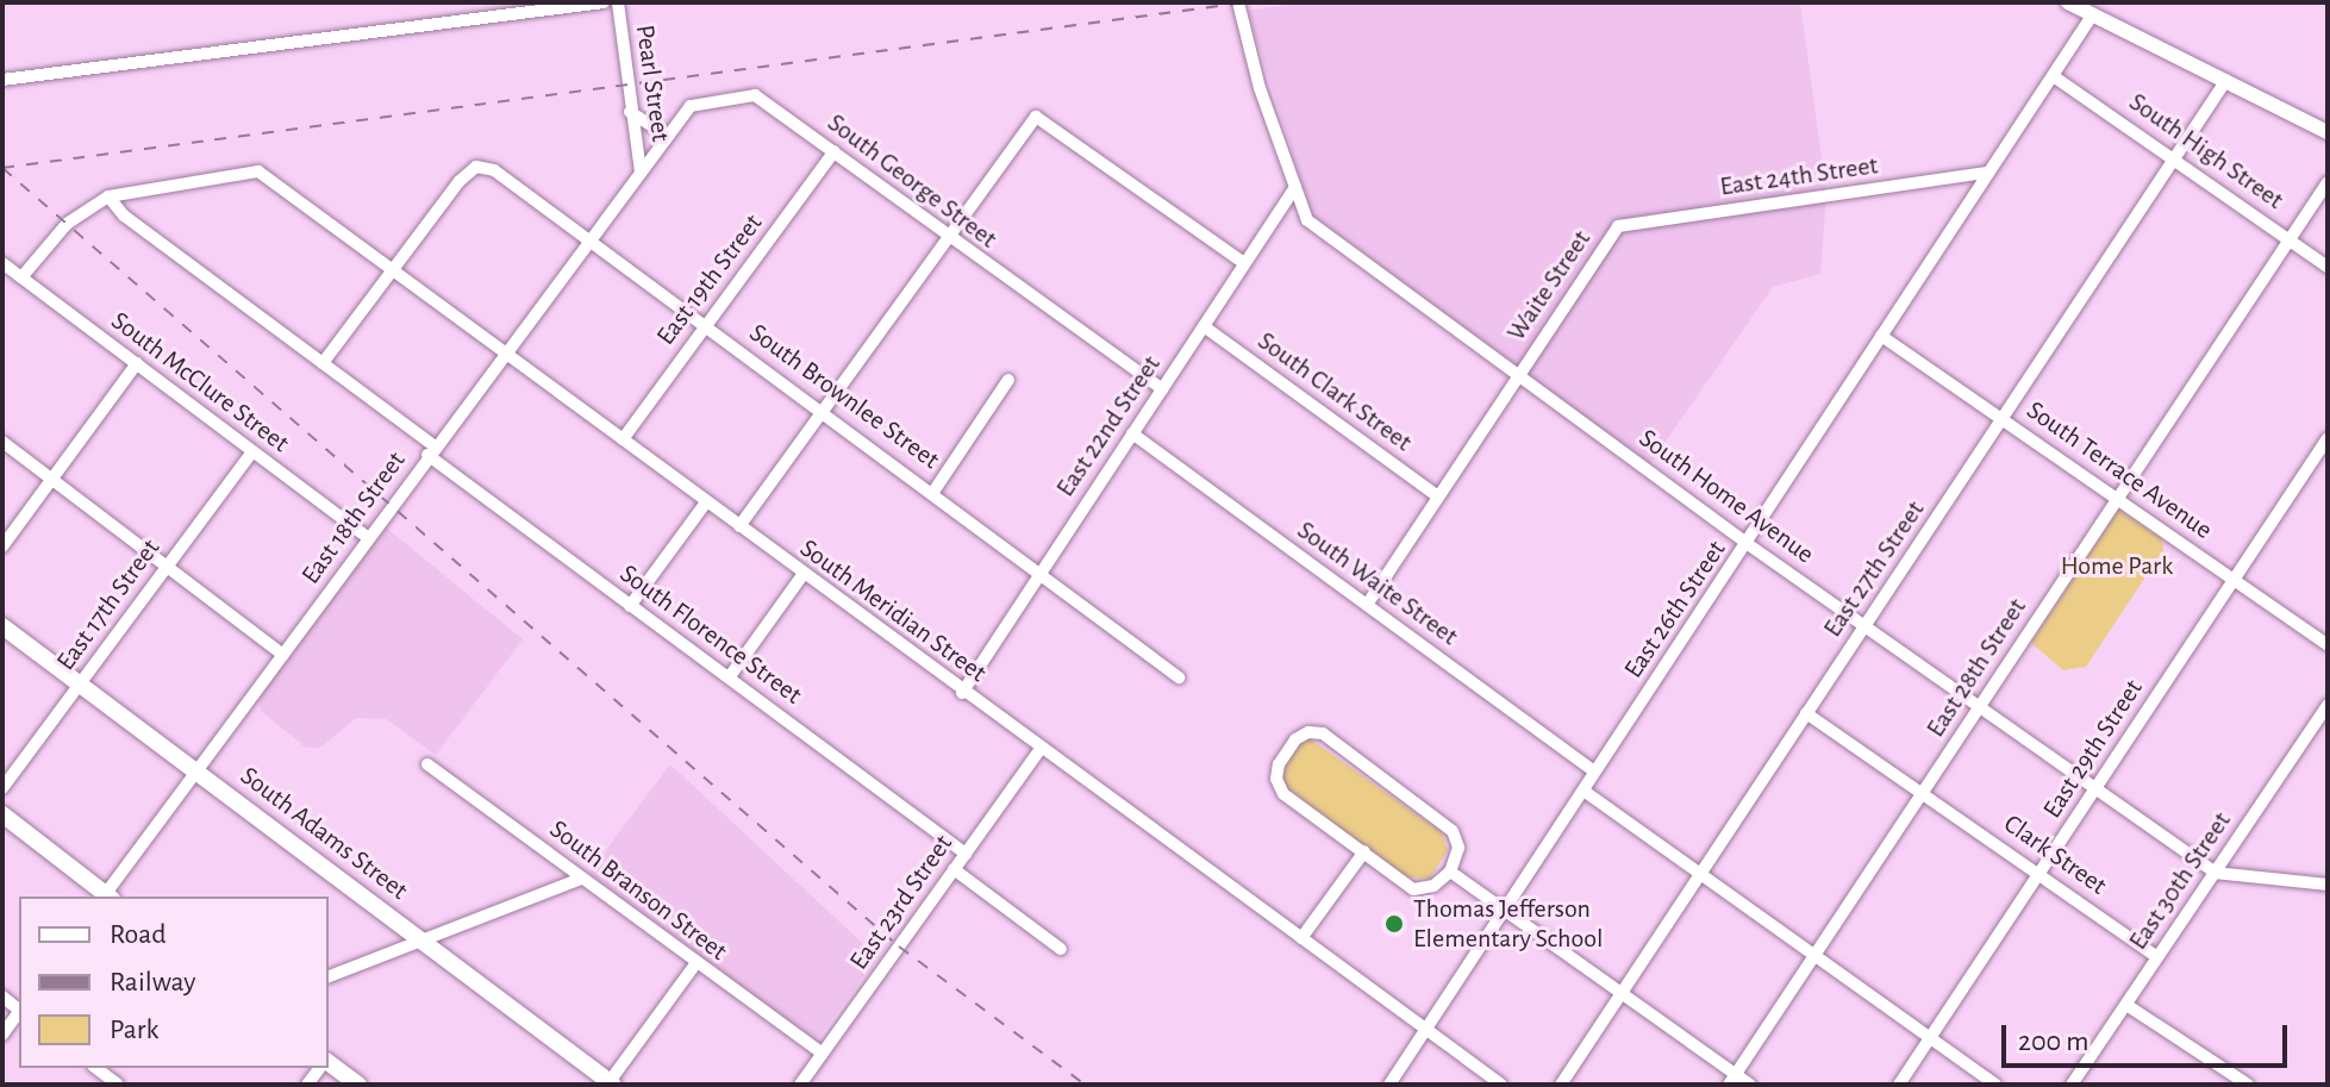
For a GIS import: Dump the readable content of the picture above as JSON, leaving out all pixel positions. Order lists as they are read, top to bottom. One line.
{"streets":{"main road":["South Adams Street"],"street":["Pearl Street","South High Street","East 24th Street","South George Street","East 19th Street","Waite Street","South McClure Street","South Clark Street","South Brownlee Street","East 22nd Street","South Terrace Avenue","South Home Avenue","East 18th Street","East 27th Street","South Waite Street","East 17th Street","East 26th Street","South Meridian Street","South Florence Street","East 28th Street","East 29th Street","Clark Street","East 30th Street","South Branson Street","East 23rd Street"]},"crossings":[["Pearl Street","South George Street"],["Pearl Street","East 18th Street"],["South High Street","East 27th Street"],["South High Street","East 26th Street"],["South High Street","East 28th Street"],["East 24th Street","Waite Street"],["East 24th Street","East 26th Street"],["South George Street","East 19th Street"],["South George Street","East 22nd Street"],["South George Street","East 18th Street"],["East 19th Street","South Brownlee Street"],["East 19th Street","South Meridian Street"],["Waite Street","South Home Avenue"],["South McClure Street","East 18th Street"],["South McClure Street","East 17th Street"],["South Clark Street","East 22nd Street"],["South Brownlee Street","East 22nd Street"],["South Brownlee Street","East 18th Street"],["South Brownlee Street","South Meridian Street"],["East 22nd Street","South Home Avenue"],["East 22nd Street","South Waite Street"],["East 22nd Street","South Meridian Street"],["South Terrace Avenue","East 27th Street"],["South Terrace Avenue","East 26th Street"],["South Terrace Avenue","East 28th Street"],["South Terrace Avenue","East 29th Street"],["South Home Avenue","East 27th Street"],["South Home Avenue","East 26th Street"],["South Home Avenue","East 28th Street"],["South Home Avenue","East 29th Street"],["South Home Avenue","East 30th Street"],["East 18th Street","South Meridian Street"],["East 18th Street","South Florence Street"],["East 18th Street","South Adams Street"],["South Waite Street","East 26th Street"],["East 17th Street","South Adams Street"],["East 26th Street","South Meridian Street"],["South Meridian Street","South Florence Street"],["South Meridian Street","East 23rd Street"],["South Florence Street","East 23rd Street"],["East 28th Street","Clark Street"],["East 29th Street","Clark Street"],["Clark Street","East 30th Street"],["South Branson Street","East 23rd Street"]],"parks":["Home Park"],"places":["Thomas Jefferson Elementary School"],"legend":["Road","Railway","Park"],"scale_bar":"200 m"}
